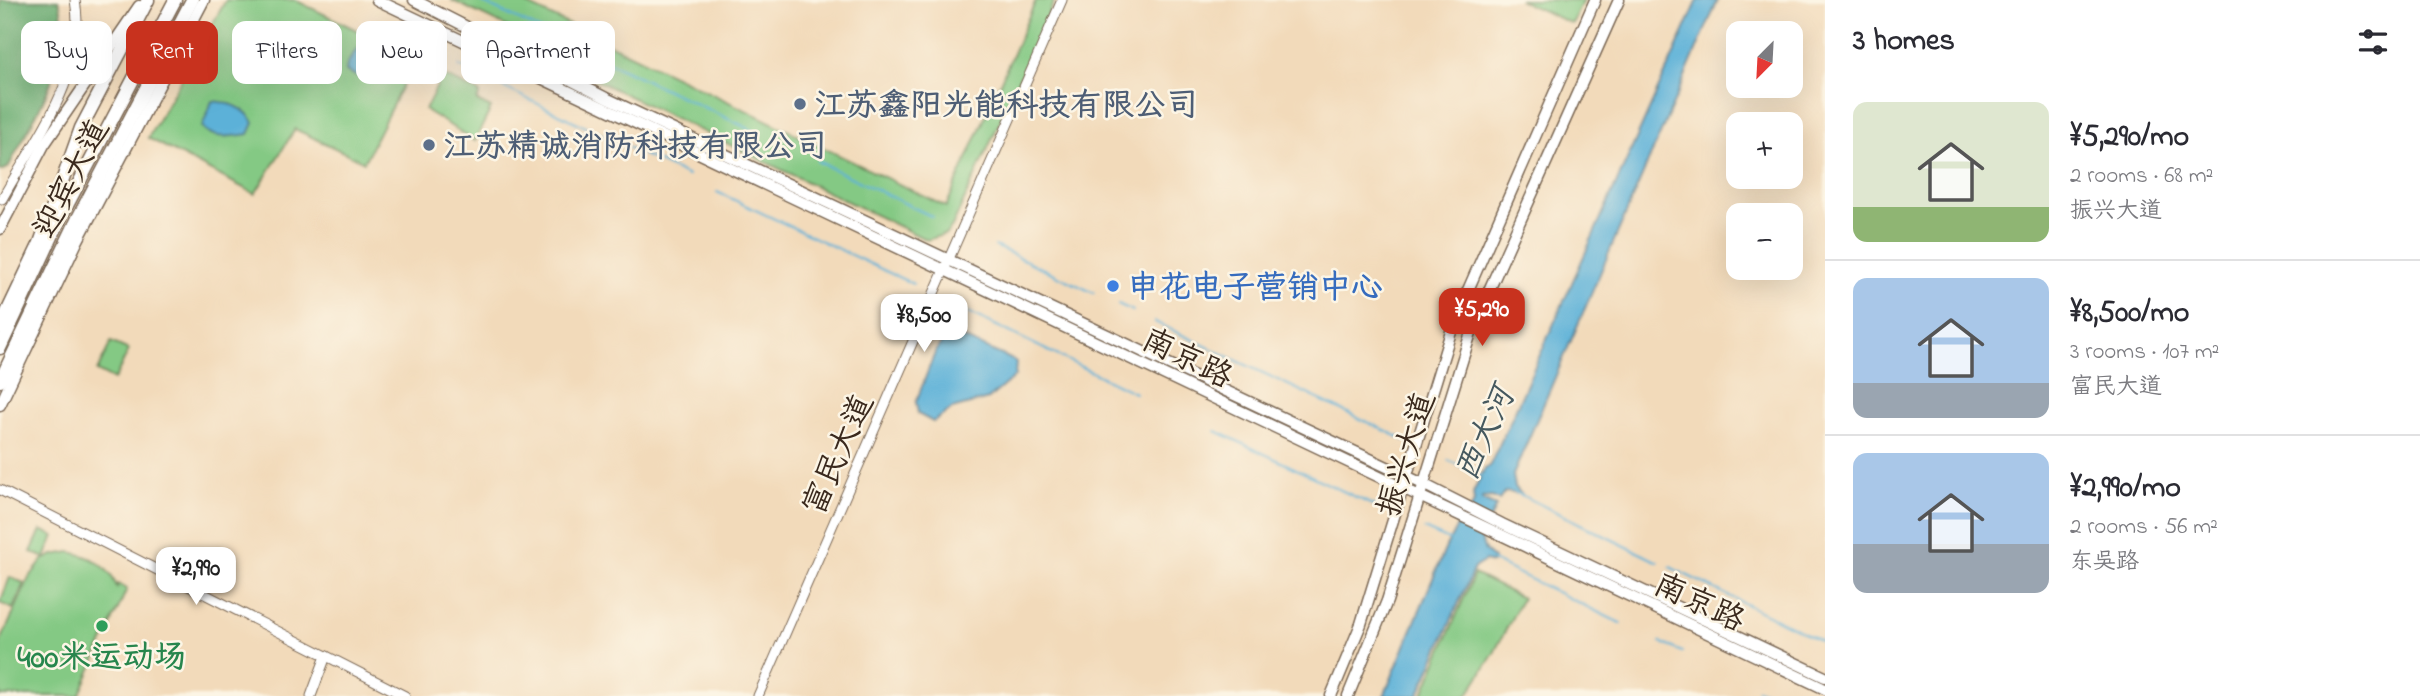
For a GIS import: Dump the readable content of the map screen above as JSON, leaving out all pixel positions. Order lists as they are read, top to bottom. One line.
{"streets":{"highway":["迎宾大道"],"main road":["南京路","振兴大道"],"street":["富民大道"]},"crossings":[["南京路","富民大道"],["南京路","振兴大道"]],"water":["西大河"],"places":["江苏鑫阳光能科技有限公司","江苏精诚消防科技有限公司","申花电子营销中心","400米运动场"],"north":"bottom left","page":{"heading":"3 homes","map_buttons":["+","−"],"chip":["Buy","Rent","Filters","New","Apartment"],"list":[{"name":"¥5,290/mo","note":"2 rooms · 68 m² · 振兴大道"},{"name":"¥8,500/mo","note":"3 rooms · 107 m² · 富民大道"},{"name":"¥2,990/mo","note":"2 rooms · 56 m² · 东吴路"}],"price":["¥5,290","¥8,500","¥2,990"]}}
